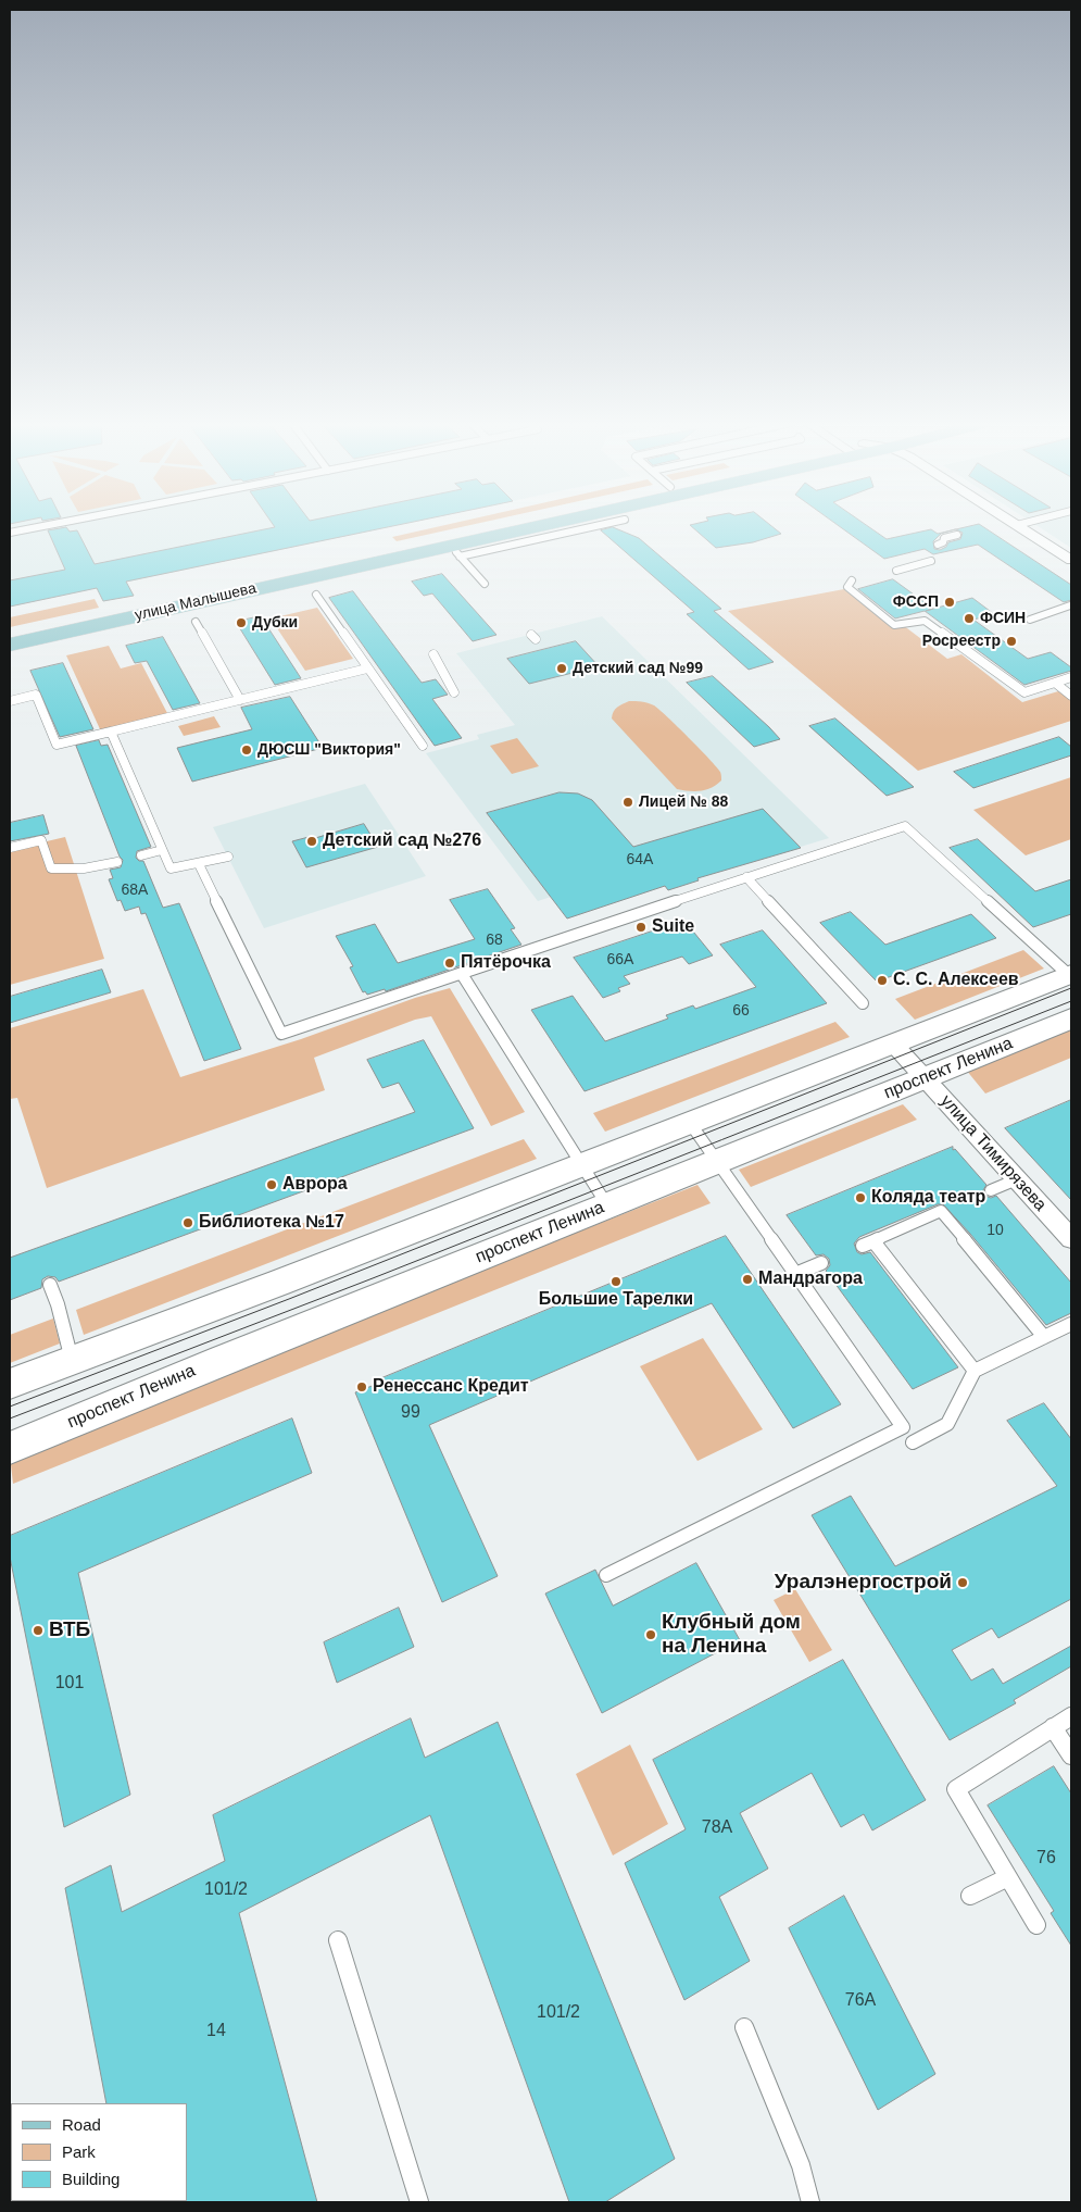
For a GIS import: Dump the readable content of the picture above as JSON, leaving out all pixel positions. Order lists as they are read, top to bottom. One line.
{"streets":{"main road":["улица Малышева","проспект Ленина"],"street":["улица Тимирязева"]},"crossings":[["проспект Ленина","улица Тимирязева"]],"places":["ФССП","ФСИН","Дубки","Росреестр","Детский сад №99","ДЮСШ \"Виктория\"","Лицей № 88","Детский сад №276","Suite","Пятёрочка","С. С. Алексеев","Аврора","Коляда театр","Библиотека №17","Мандрагора","Большие Тарелки","Ренессанс Кредит","Уралэнергострой","ВТБ","Клубный дом на Ленина"],"house_numbers":["64А","68А","68","66А","66","10","99","101","78А","76","101/2","76А","101/2","14"],"legend":["Road","Park","Building"]}
